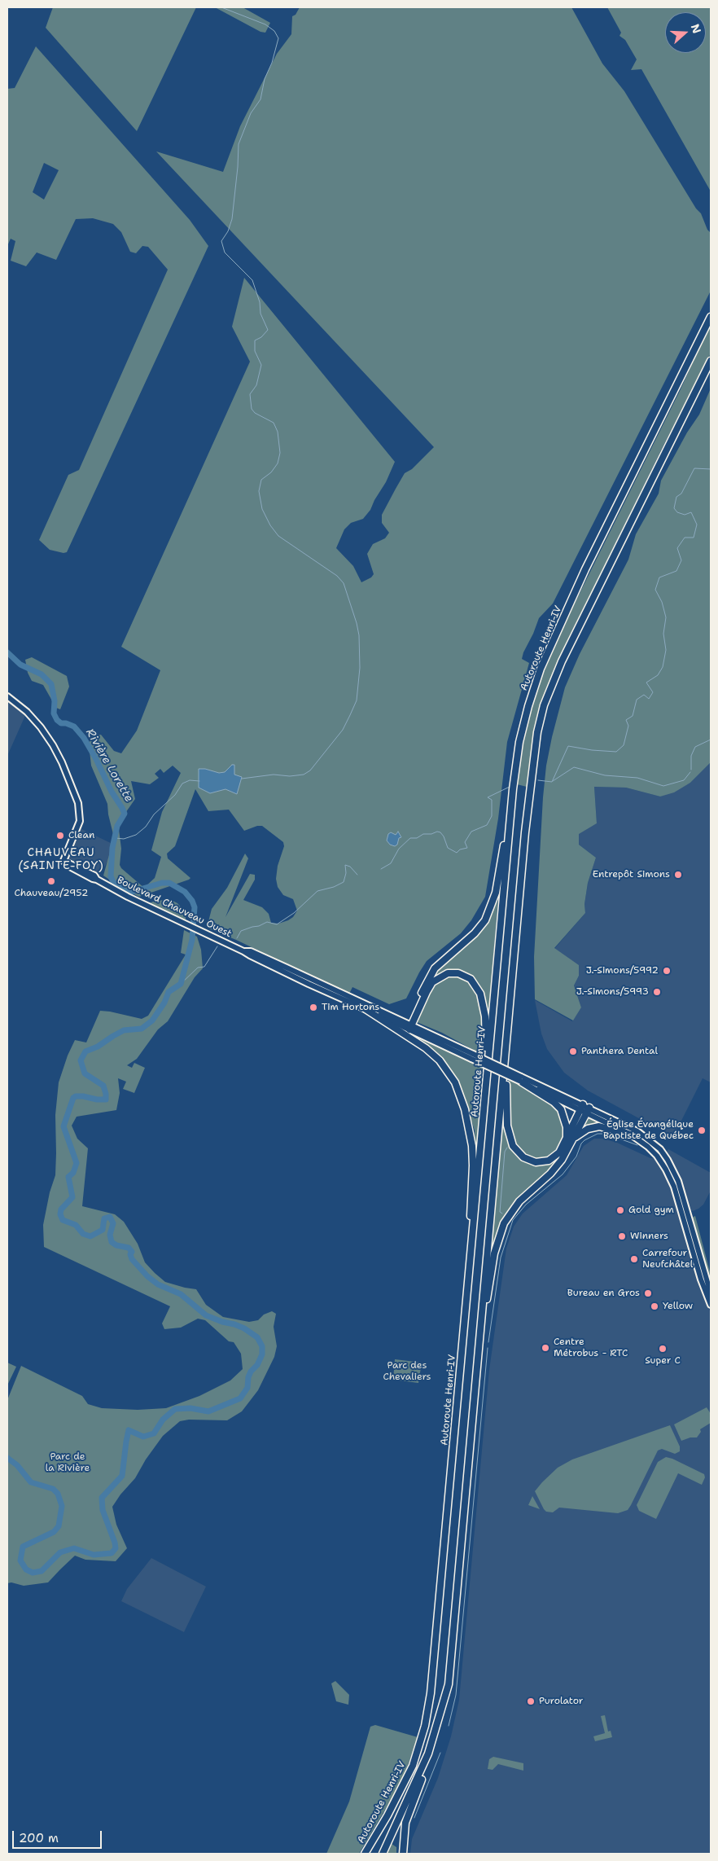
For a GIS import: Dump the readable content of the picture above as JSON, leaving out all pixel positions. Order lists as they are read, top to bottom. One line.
{"streets":{"highway":["Autoroute Henri-IV"],"main road":["Boulevard Chauveau Ouest"]},"districts":["CHAUVEAU (SAINTE-FOY)"],"water":["Rivière Lorette"],"parks":["Parc des Chevaliers","Parc de la Rivière"],"places":["Clean","Entrepôt Simons","Chauveau/2952","J.-Simons/5992","J.-Simons/5993","Tim Hortons","Panthera Dental","Église Évangélique Baptiste de Québec","Gold gym","Winners","Carrefour Neufchâtel","Bureau en Gros","Yellow","Centre Métrobus - RTC","Super C","Purolator"],"scale_bar":"200 m","north":"right"}
